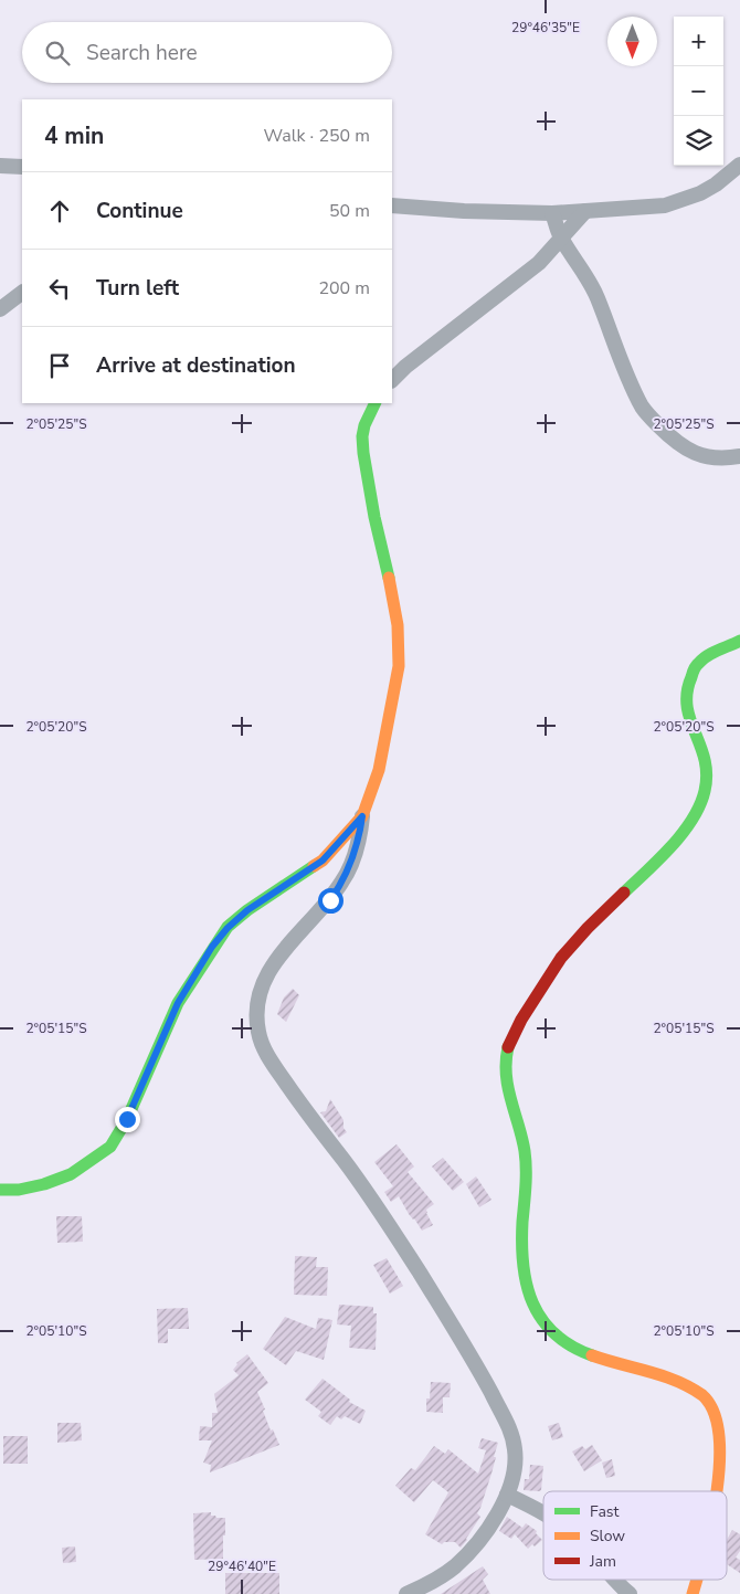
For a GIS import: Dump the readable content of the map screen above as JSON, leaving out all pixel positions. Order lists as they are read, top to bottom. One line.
{"legend":["Fast","Slow","Jam"],"north":"bottom","page":{"map_buttons":["+","−"],"search":"Search here","heading":["4 min","Walk · 250 m"],"list":[["Continue","50 m"],["Turn left","200 m"],"Arrive at destination"]},"coordinates":["29°46'35\"E","2°05'25\"S","2°05'20\"S","2°05'15\"S","2°05'10\"S","29°46'40\"E"]}
